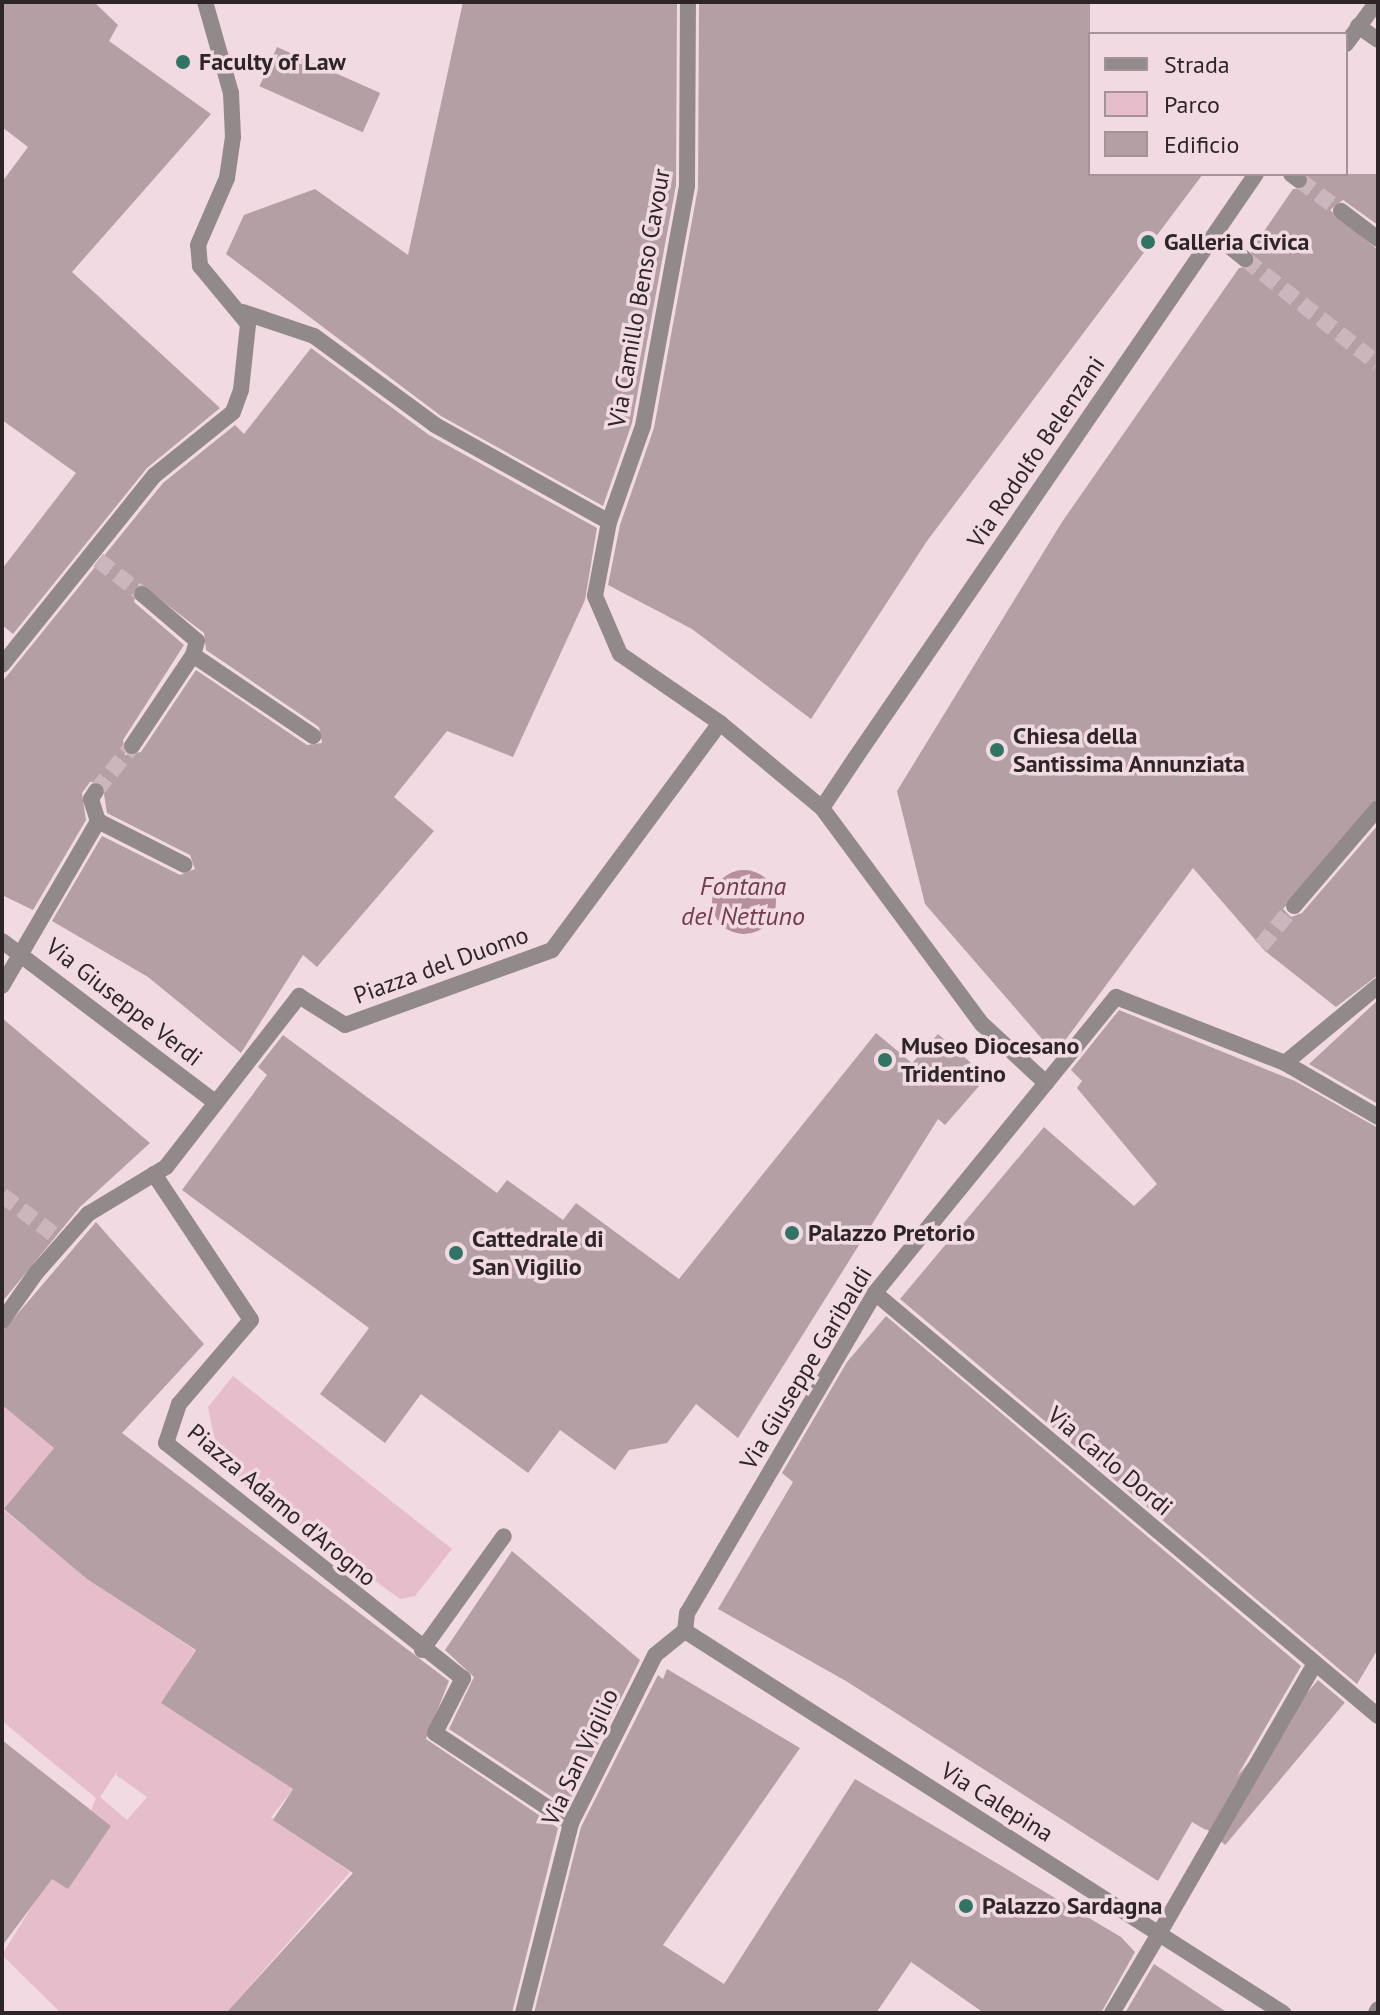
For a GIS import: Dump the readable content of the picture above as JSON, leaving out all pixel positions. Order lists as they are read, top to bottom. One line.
{"streets":{"street":["Via Camillo Benso Cavour","Via Rodolfo Belenzani","Piazza del Duomo","Via Giuseppe Verdi","Via Giuseppe Garibaldi","Via Carlo Dordi","Piazza Adamo d'Arogno","Via San Vigilio","Via Calepina"]},"crossings":[["Via Camillo Benso Cavour","Piazza del Duomo"],["Piazza del Duomo","Via Giuseppe Verdi"],["Via Giuseppe Garibaldi","Via Carlo Dordi"],["Via Giuseppe Garibaldi","Via San Vigilio"],["Via Giuseppe Garibaldi","Via Calepina"],["Via San Vigilio","Via Calepina"]],"water":["Fontana del Nettuno"],"places":["Faculty of Law","Galleria Civica","Chiesa della Santissima Annunziata","Museo Diocesano Tridentino","Palazzo Pretorio","Cattedrale di San Vigilio","Palazzo Sardagna"],"legend":["Strada","Parco","Edificio"]}
